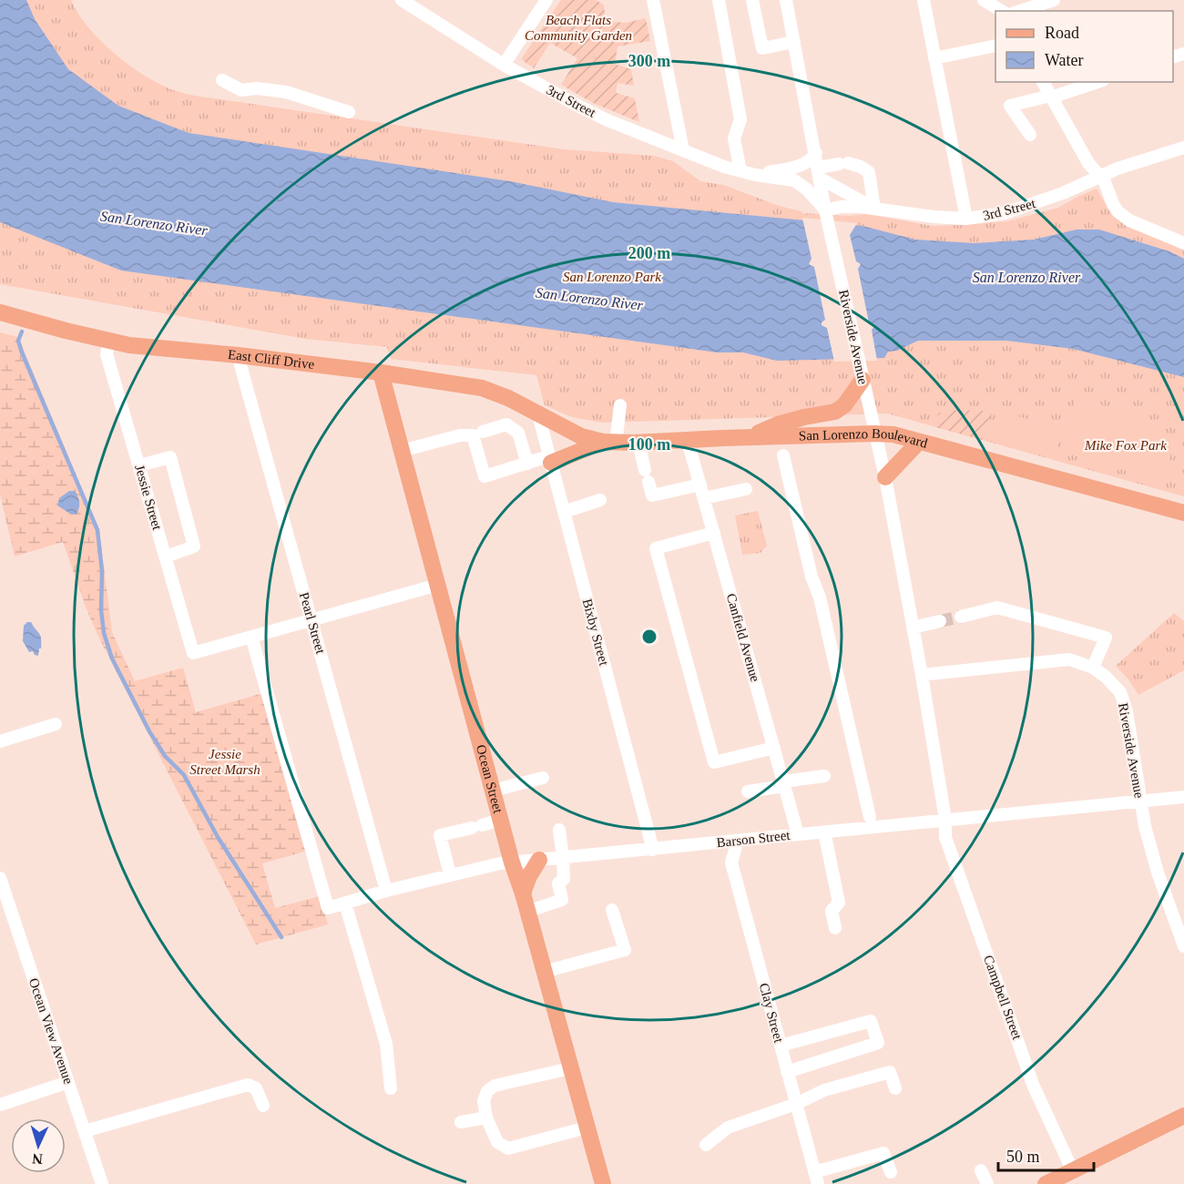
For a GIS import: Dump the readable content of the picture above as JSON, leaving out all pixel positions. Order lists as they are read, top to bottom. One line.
{"streets":{"main road":["East Cliff Drive","San Lorenzo Boulevard","Ocean Street"],"street":["3rd Street","Riverside Avenue","Jessie Street","Pearl Street","Bixby Street","Canfield Avenue","Barson Street","Campbell Street","Clay Street","Ocean View Avenue"]},"crossings":[["3rd Street","Riverside Avenue"],["Riverside Avenue","San Lorenzo Boulevard"],["Riverside Avenue","Barson Street"],["Riverside Avenue","Campbell Street"],["East Cliff Drive","San Lorenzo Boulevard"],["East Cliff Drive","Jessie Street"],["East Cliff Drive","Pearl Street"],["East Cliff Drive","Bixby Street"],["East Cliff Drive","Ocean Street"],["San Lorenzo Boulevard","Bixby Street"],["San Lorenzo Boulevard","Canfield Avenue"],["Jessie Street","Barson Street"],["Pearl Street","Barson Street"],["Bixby Street","Barson Street"],["Canfield Avenue","Barson Street"],["Ocean Street","Barson Street"],["Barson Street","Campbell Street"],["Barson Street","Clay Street"]],"water":["San Lorenzo River"],"parks":["Beach Flats Community Garden","San Lorenzo Park","Mike Fox Park","Jessie Street Marsh"],"legend":["Road","Water"],"scale_bar":"50 m","north":"bottom","rings":["300 m","200 m","100 m"]}
